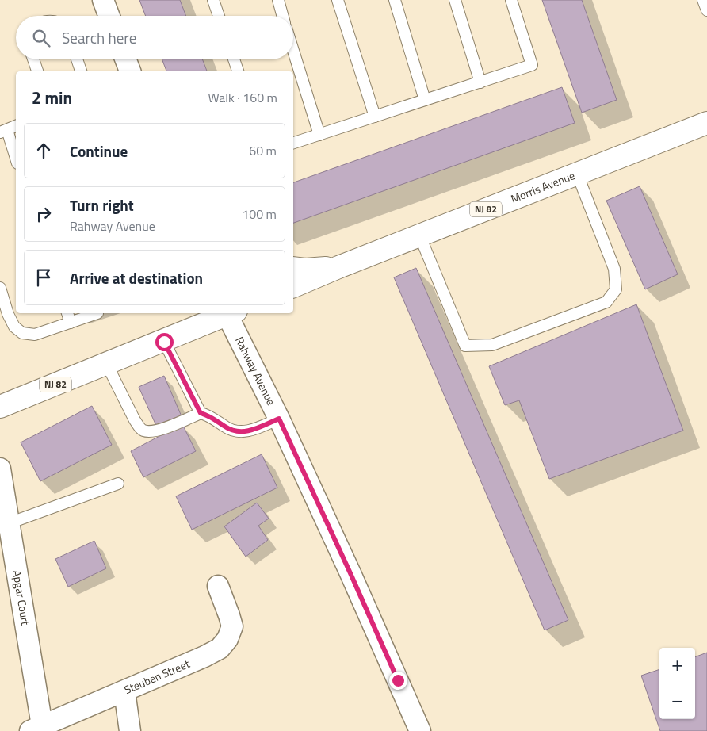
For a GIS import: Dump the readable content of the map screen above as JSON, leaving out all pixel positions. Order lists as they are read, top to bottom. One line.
{"streets":{"main road":["Morris Avenue","NJ 82"],"street":["Rahway Avenue","Apgar Court","Steuben Street"]},"crossings":[["Apgar Court","Steuben Street"]],"page":{"search":"Search here","heading":["2 min","Walk · 160 m"],"list":[["Continue","60 m"],["Turn right","Rahway Avenue","100 m"],"Arrive at destination"],"map_buttons":["+","−"]}}
